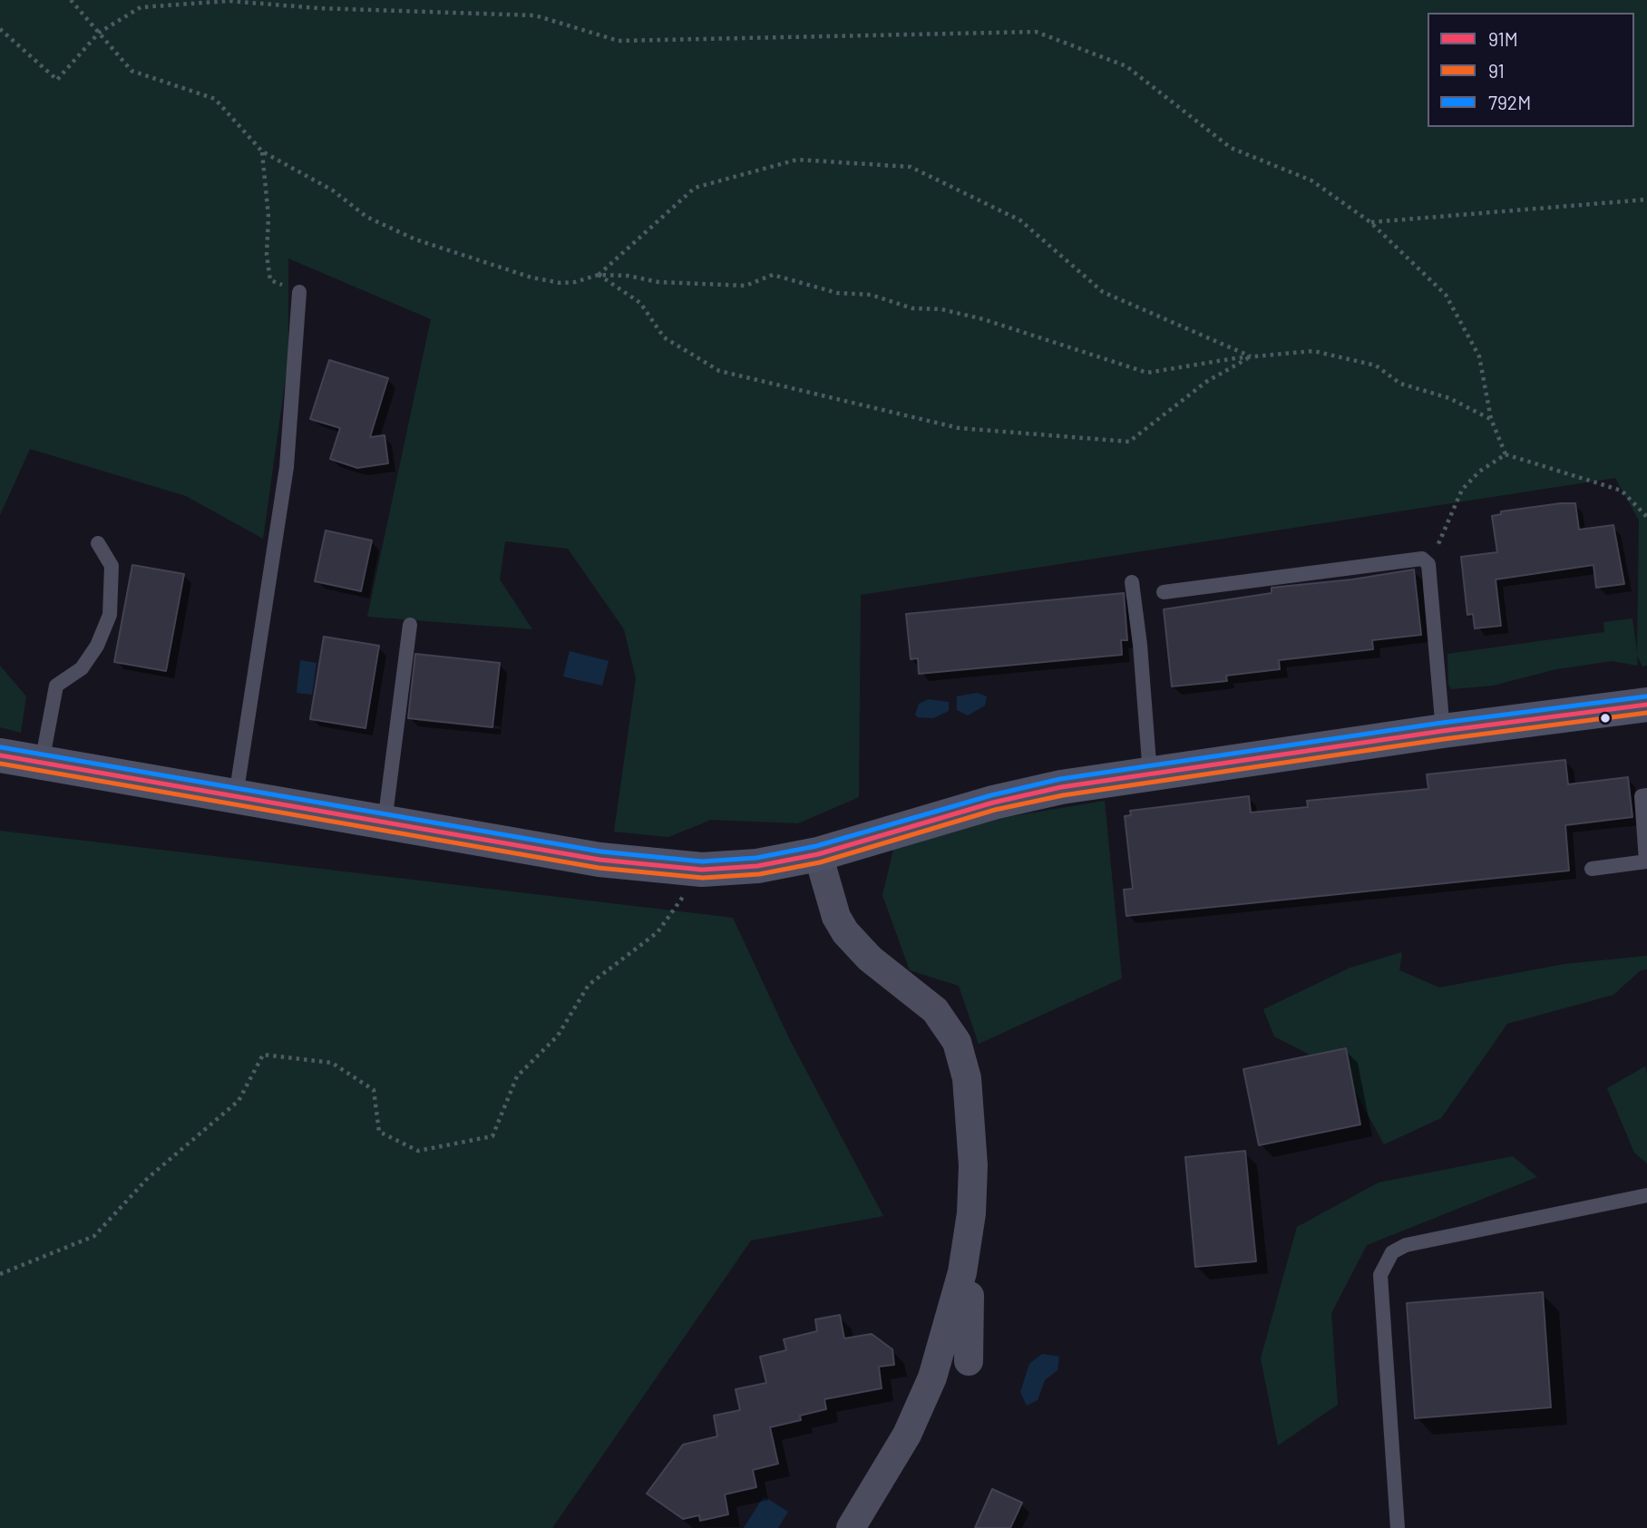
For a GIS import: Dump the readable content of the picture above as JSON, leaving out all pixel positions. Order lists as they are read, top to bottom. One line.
{"lines":["transit line 792M","transit line 91M","transit line 91"],"legend":["91M","91","792M"]}
